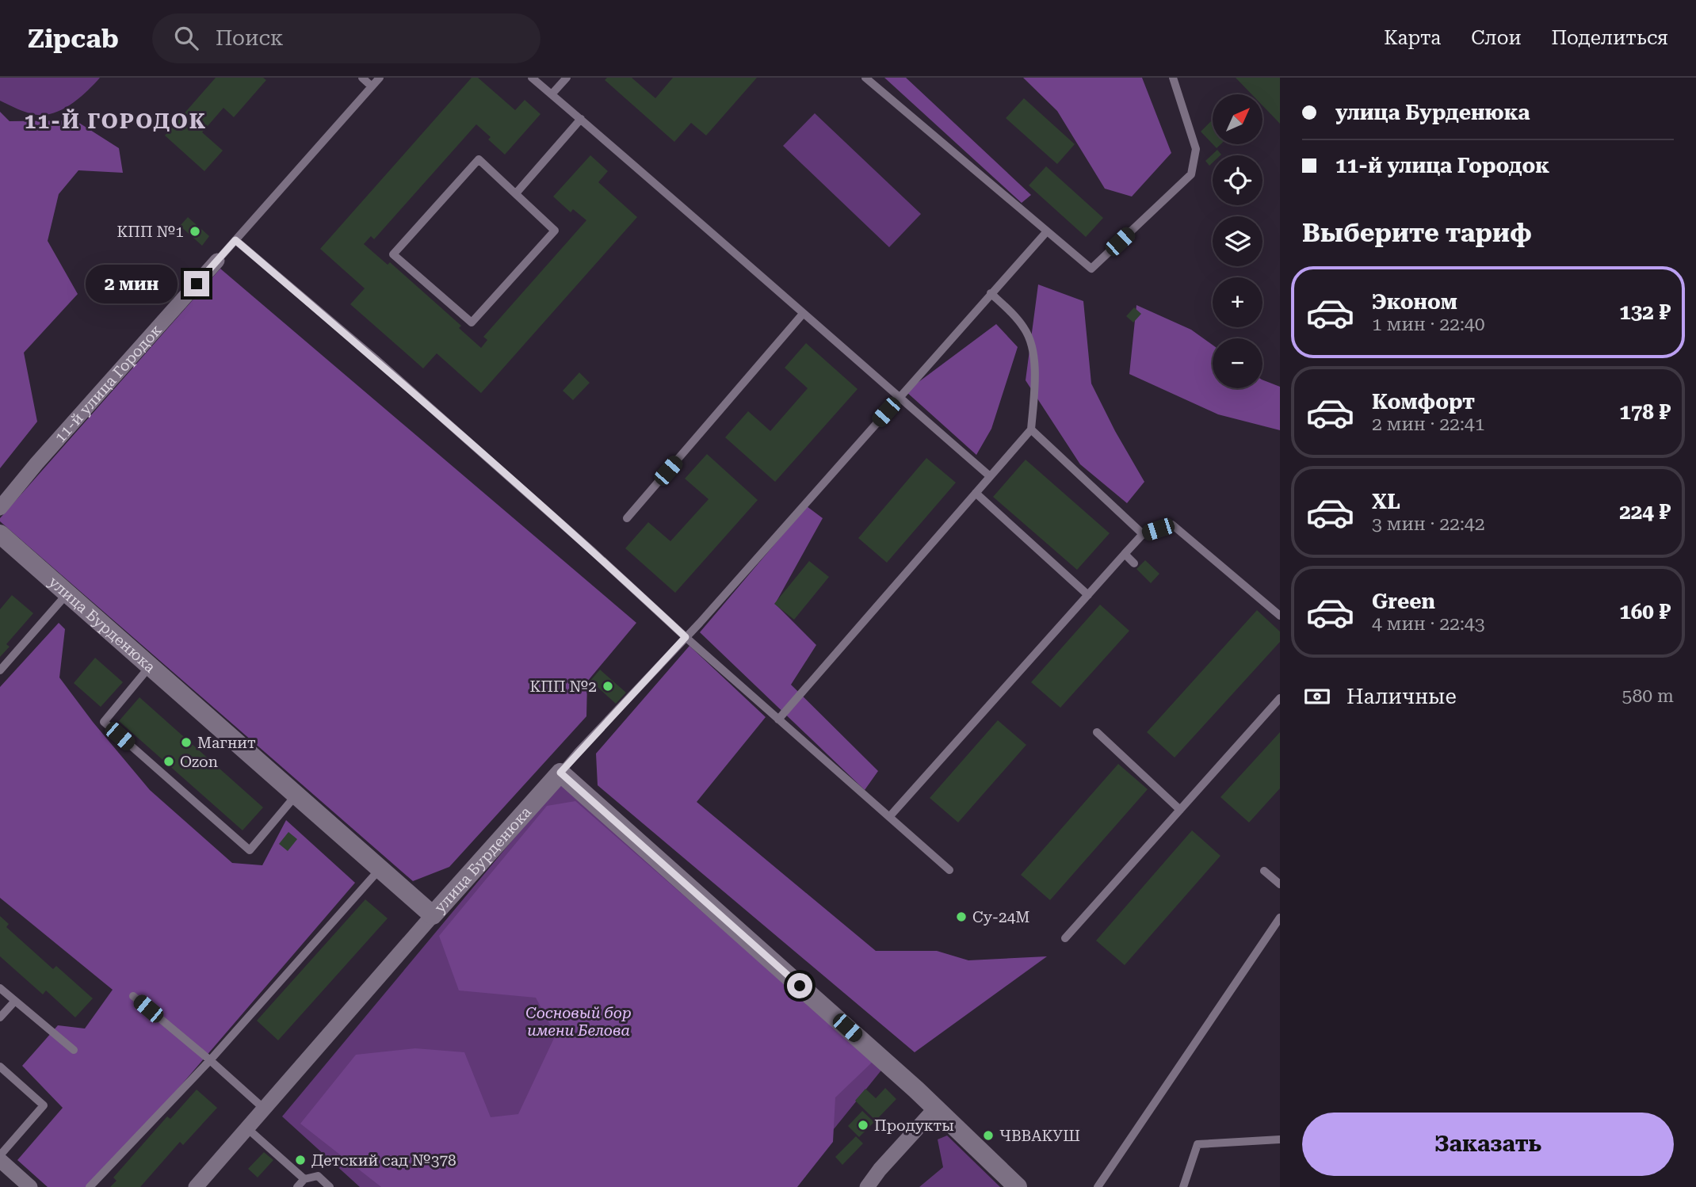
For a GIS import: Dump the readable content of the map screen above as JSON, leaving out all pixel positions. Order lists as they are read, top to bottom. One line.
{"streets":{"street":["11-й улица Городок","улица Бурденюка"]},"districts":["11-Й ГОРОДОК"],"parks":["Сосновый бор имени Белова"],"places":["КПП №1","КПП №2","Магнит","Ozon","Су-24М","Продукты","ЧВВАКУШ","Детский сад №378"],"north":"top right","page":{"header":"Zipcab","search":"Поиск","nav":["Карта","Слои","Поделиться"],"banner":["улица Бурденюка","11-й улица Городок"],"map_buttons":["+","−"],"heading":"Выберите тариф","bubble":"2 мин","list":[{"name":"Эконом","note":"1 мин · 22:40","value":"132 ₽"},{"name":"Комфорт","note":"2 мин · 22:41","value":"178 ₽"},{"name":"XL","note":"3 мин · 22:42","value":"224 ₽"},{"name":"Green","note":"4 мин · 22:43","value":"160 ₽"}],"pay":["Наличные","580 m"],"buttons":"Заказать"}}
